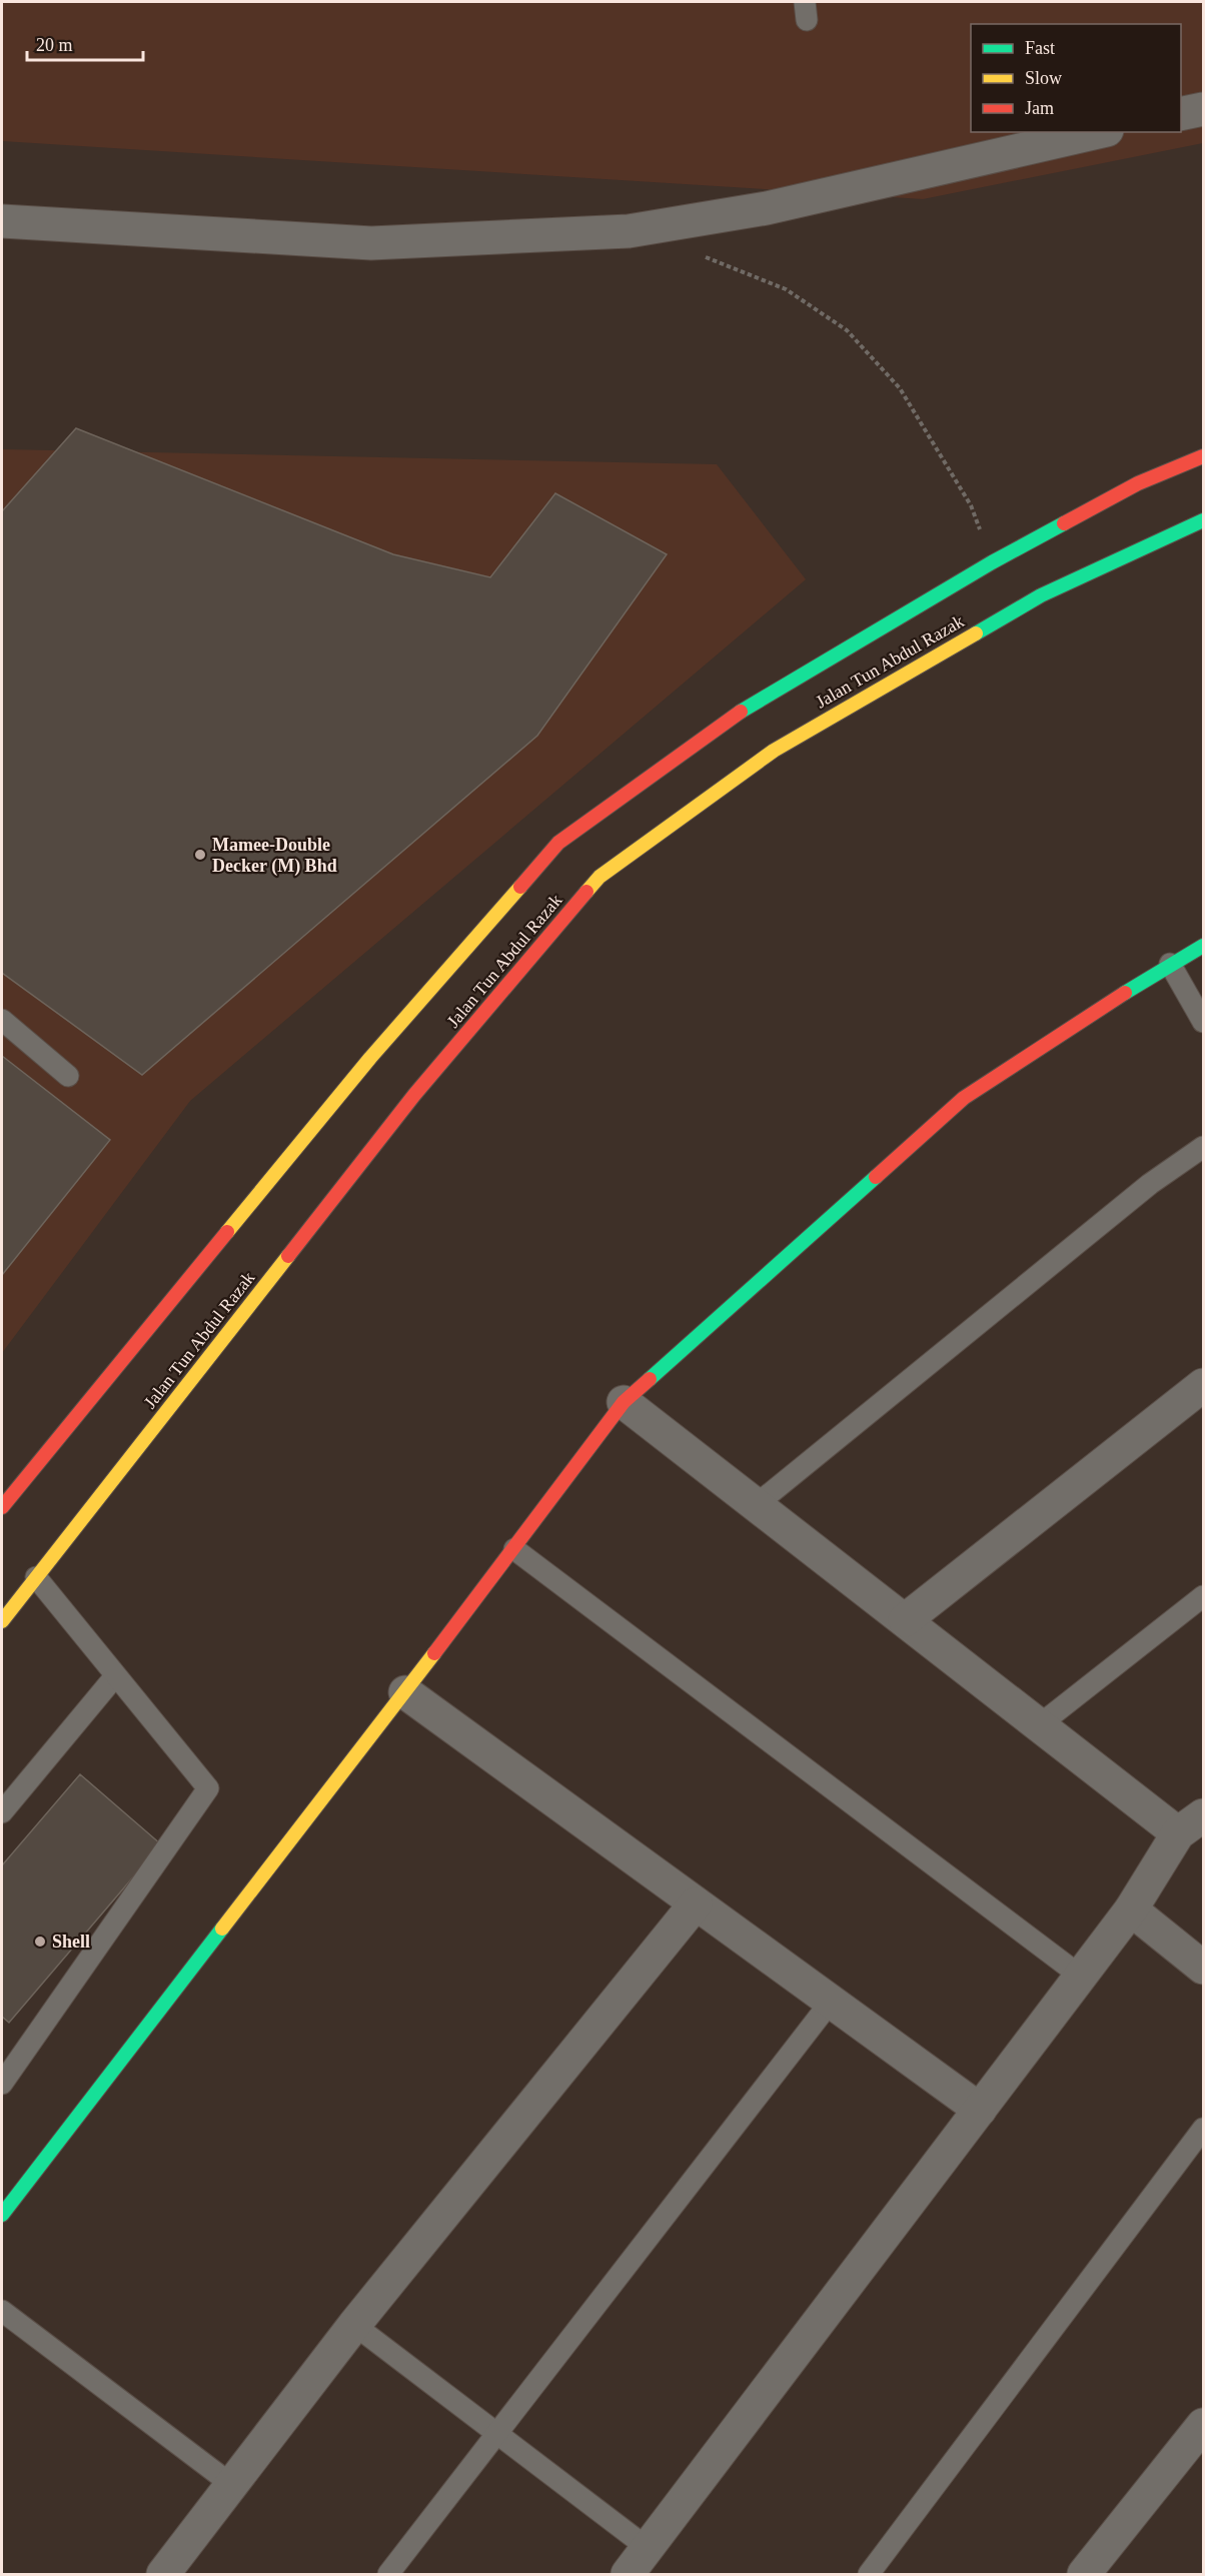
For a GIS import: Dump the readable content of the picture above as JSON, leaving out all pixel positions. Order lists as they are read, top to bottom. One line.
{"streets":{"main road":["Jalan Tun Abdul Razak"]},"places":["Mamee-Double Decker (M) Bhd","Shell"],"legend":["Fast","Slow","Jam"],"scale_bar":"20 m"}
